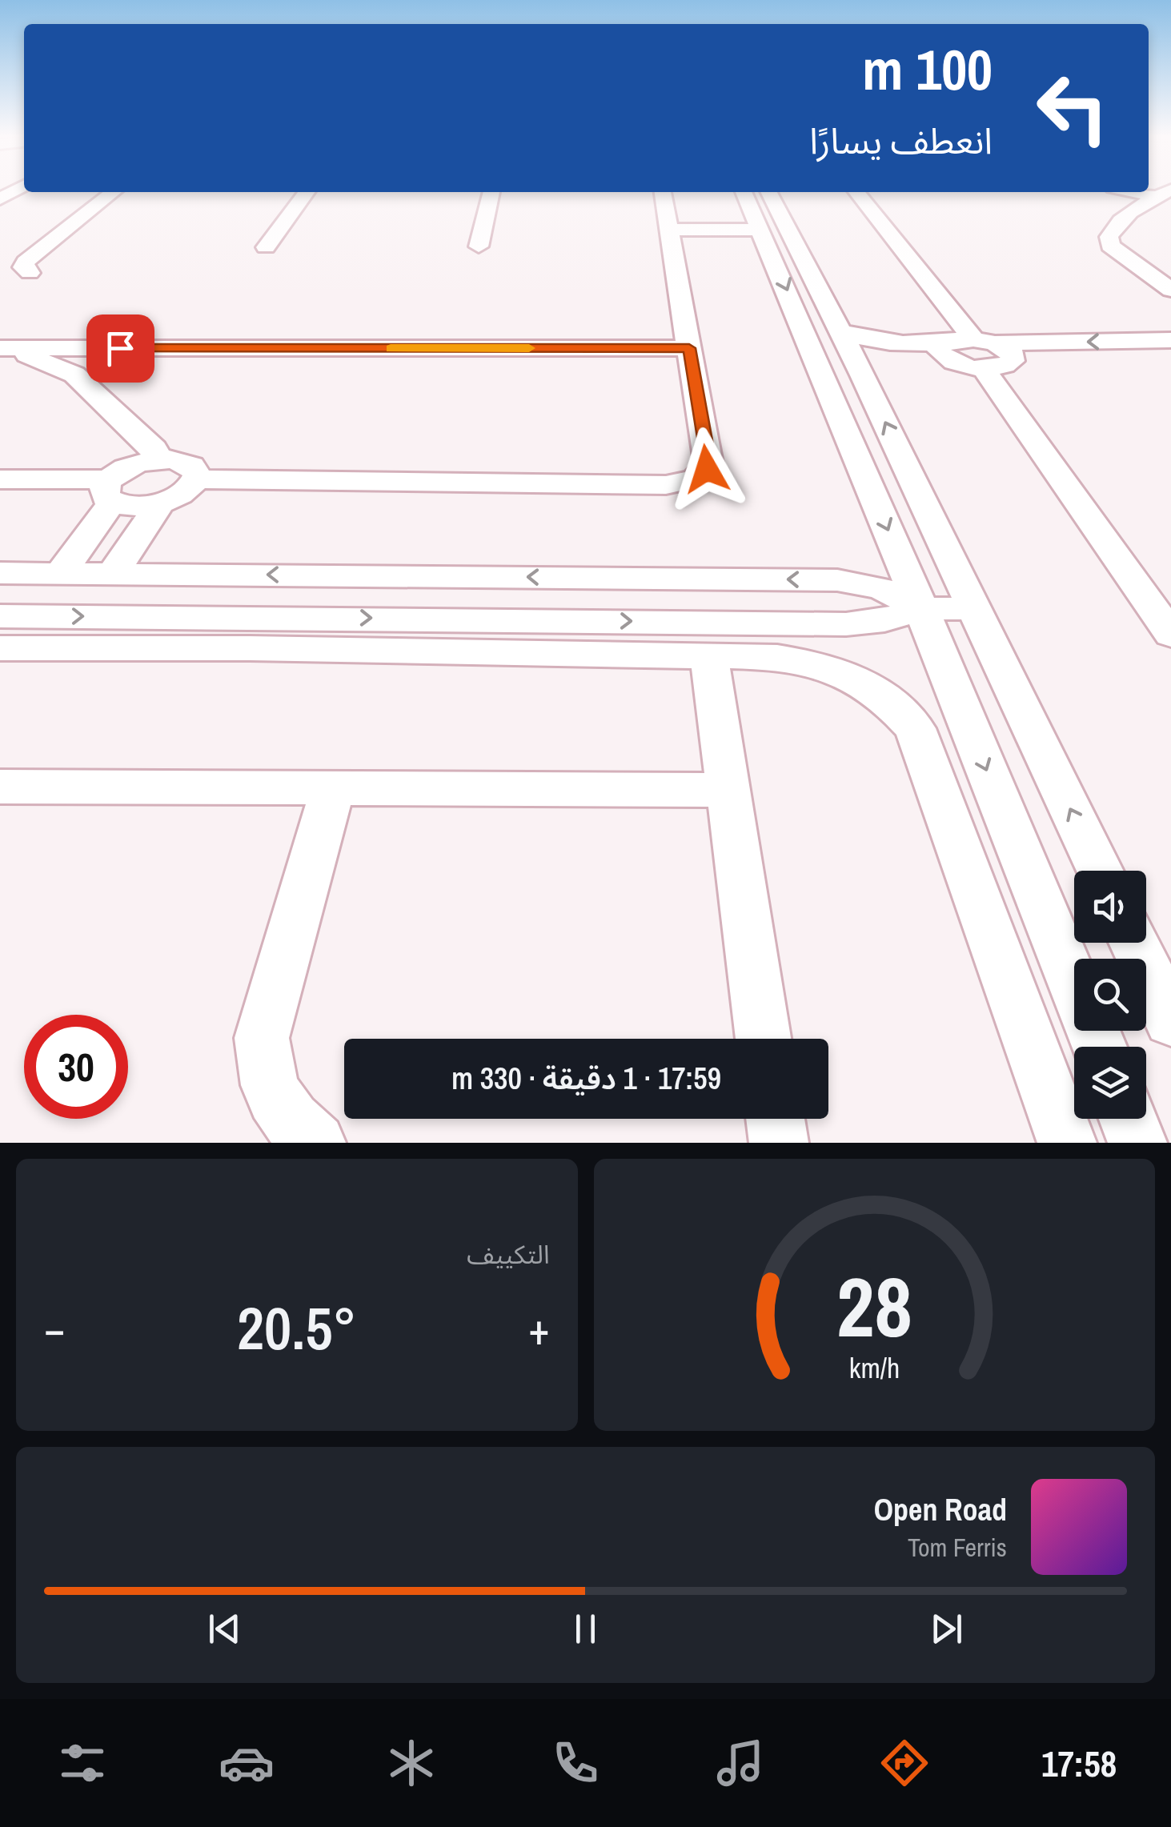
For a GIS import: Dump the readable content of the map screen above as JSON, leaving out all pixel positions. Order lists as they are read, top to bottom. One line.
{"page":{"turn":["100 m","انعطف يسارًا"],"limit":"30","trip":"17:59 · 1 دقيقة · 330 m","tile":"التكييف","heat":["−","20.5°","+"],"song":["Open Road","Tom Ferris"],"tabs":"17:58","gauge":["28","km/h"]}}
